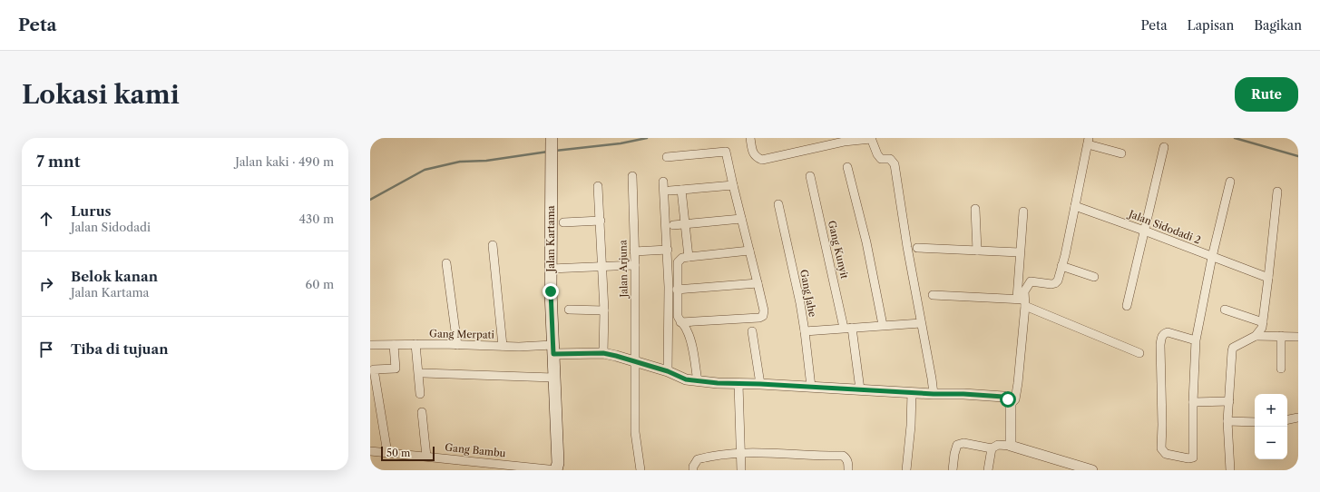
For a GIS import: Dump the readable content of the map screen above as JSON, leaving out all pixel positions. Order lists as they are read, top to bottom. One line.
{"streets":{"main road":["Jalan Kartama"],"street":["Jalan Sidodadi 2","Gang Kunyit","Jalan Arjuna","Gang Jahe","Gang Merpati","Gang Bambu"]},"crossings":[["Jalan Kartama","Gang Merpati"],["Jalan Kartama","Gang Bambu"]],"scale_bar":"50 m","page":{"header":"Peta","nav":["Peta","Lapisan","Bagikan"],"buttons":"Rute","title":"Lokasi kami","heading":["7 mnt","Jalan kaki · 490 m"],"list":[["Lurus","Jalan Sidodadi","430 m"],["Belok kanan","Jalan Kartama","60 m"],"Tiba di tujuan"],"map_buttons":["+","−"],"scale":"50 m"}}
